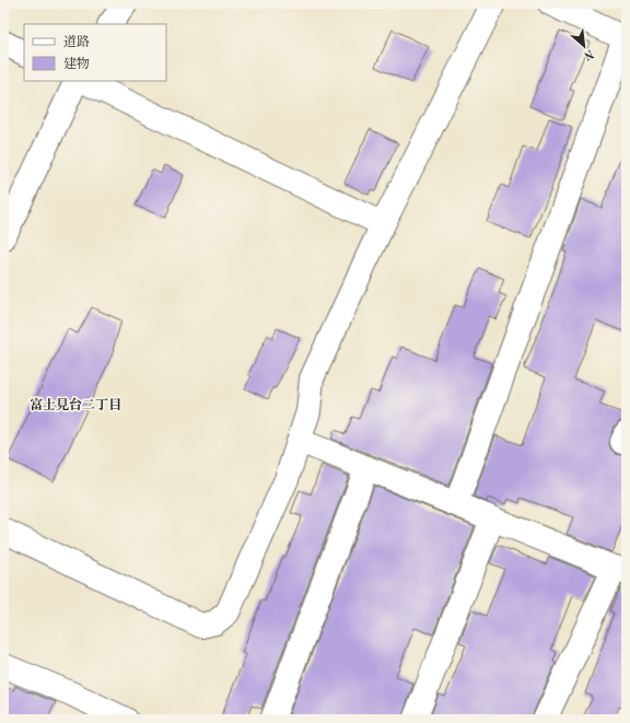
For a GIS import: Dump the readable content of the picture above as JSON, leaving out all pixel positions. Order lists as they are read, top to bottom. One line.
{"districts":["富士見台二丁目"],"legend":["道路","建物"],"north":"bottom right"}
